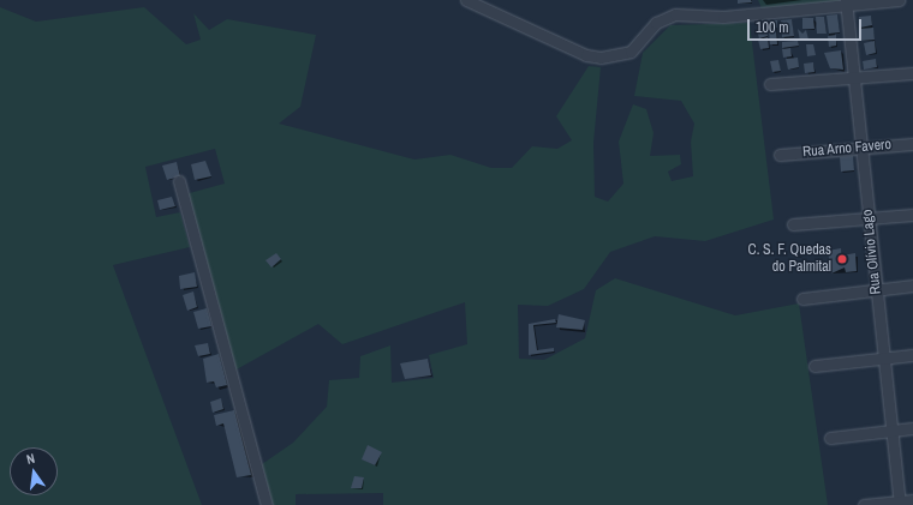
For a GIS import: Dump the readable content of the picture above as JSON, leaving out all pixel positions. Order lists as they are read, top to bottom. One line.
{"streets":{"street":["Rua Arno Favero","Rua Olívio Lago"]},"crossings":[["Rua Arno Favero","Rua Olívio Lago"]],"places":["C. S. F. Quedas do Palmital"],"scale_bar":"100 m","north":"top"}
